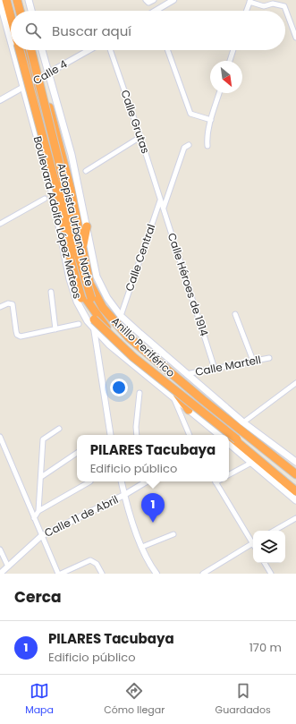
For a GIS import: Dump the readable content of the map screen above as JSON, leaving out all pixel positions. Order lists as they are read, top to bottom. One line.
{"streets":{"highway":["Autopista Urbana Norte","Anillo Periférico"],"main road":["Boulevard Adolfo López Mateos"],"street":["Calle 4","Calle Grutas","Calle Central","Calle Héroes de 1914","Calle Martell","Calle 11 de Abril"]},"crossings":[["Calle 4","Boulevard Adolfo López Mateos"],["Calle Grutas","Calle Central"],["Calle Grutas","Calle Héroes de 1914"],["Boulevard Adolfo López Mateos","Anillo Periférico"],["Calle Central","Calle Héroes de 1914"],["Calle Héroes de 1914","Calle Martell"]],"north":"bottom right","page":{"search":"Buscar aquí","popup":["PILARES Tacubaya","Edificio público"],"pins":"1","heading":"Cerca","list":[{"mark":"1","name":"PILARES Tacubaya","note":"Edificio público","value":"170 m"}],"nav":["Mapa","Cómo llegar","Guardados"]}}
